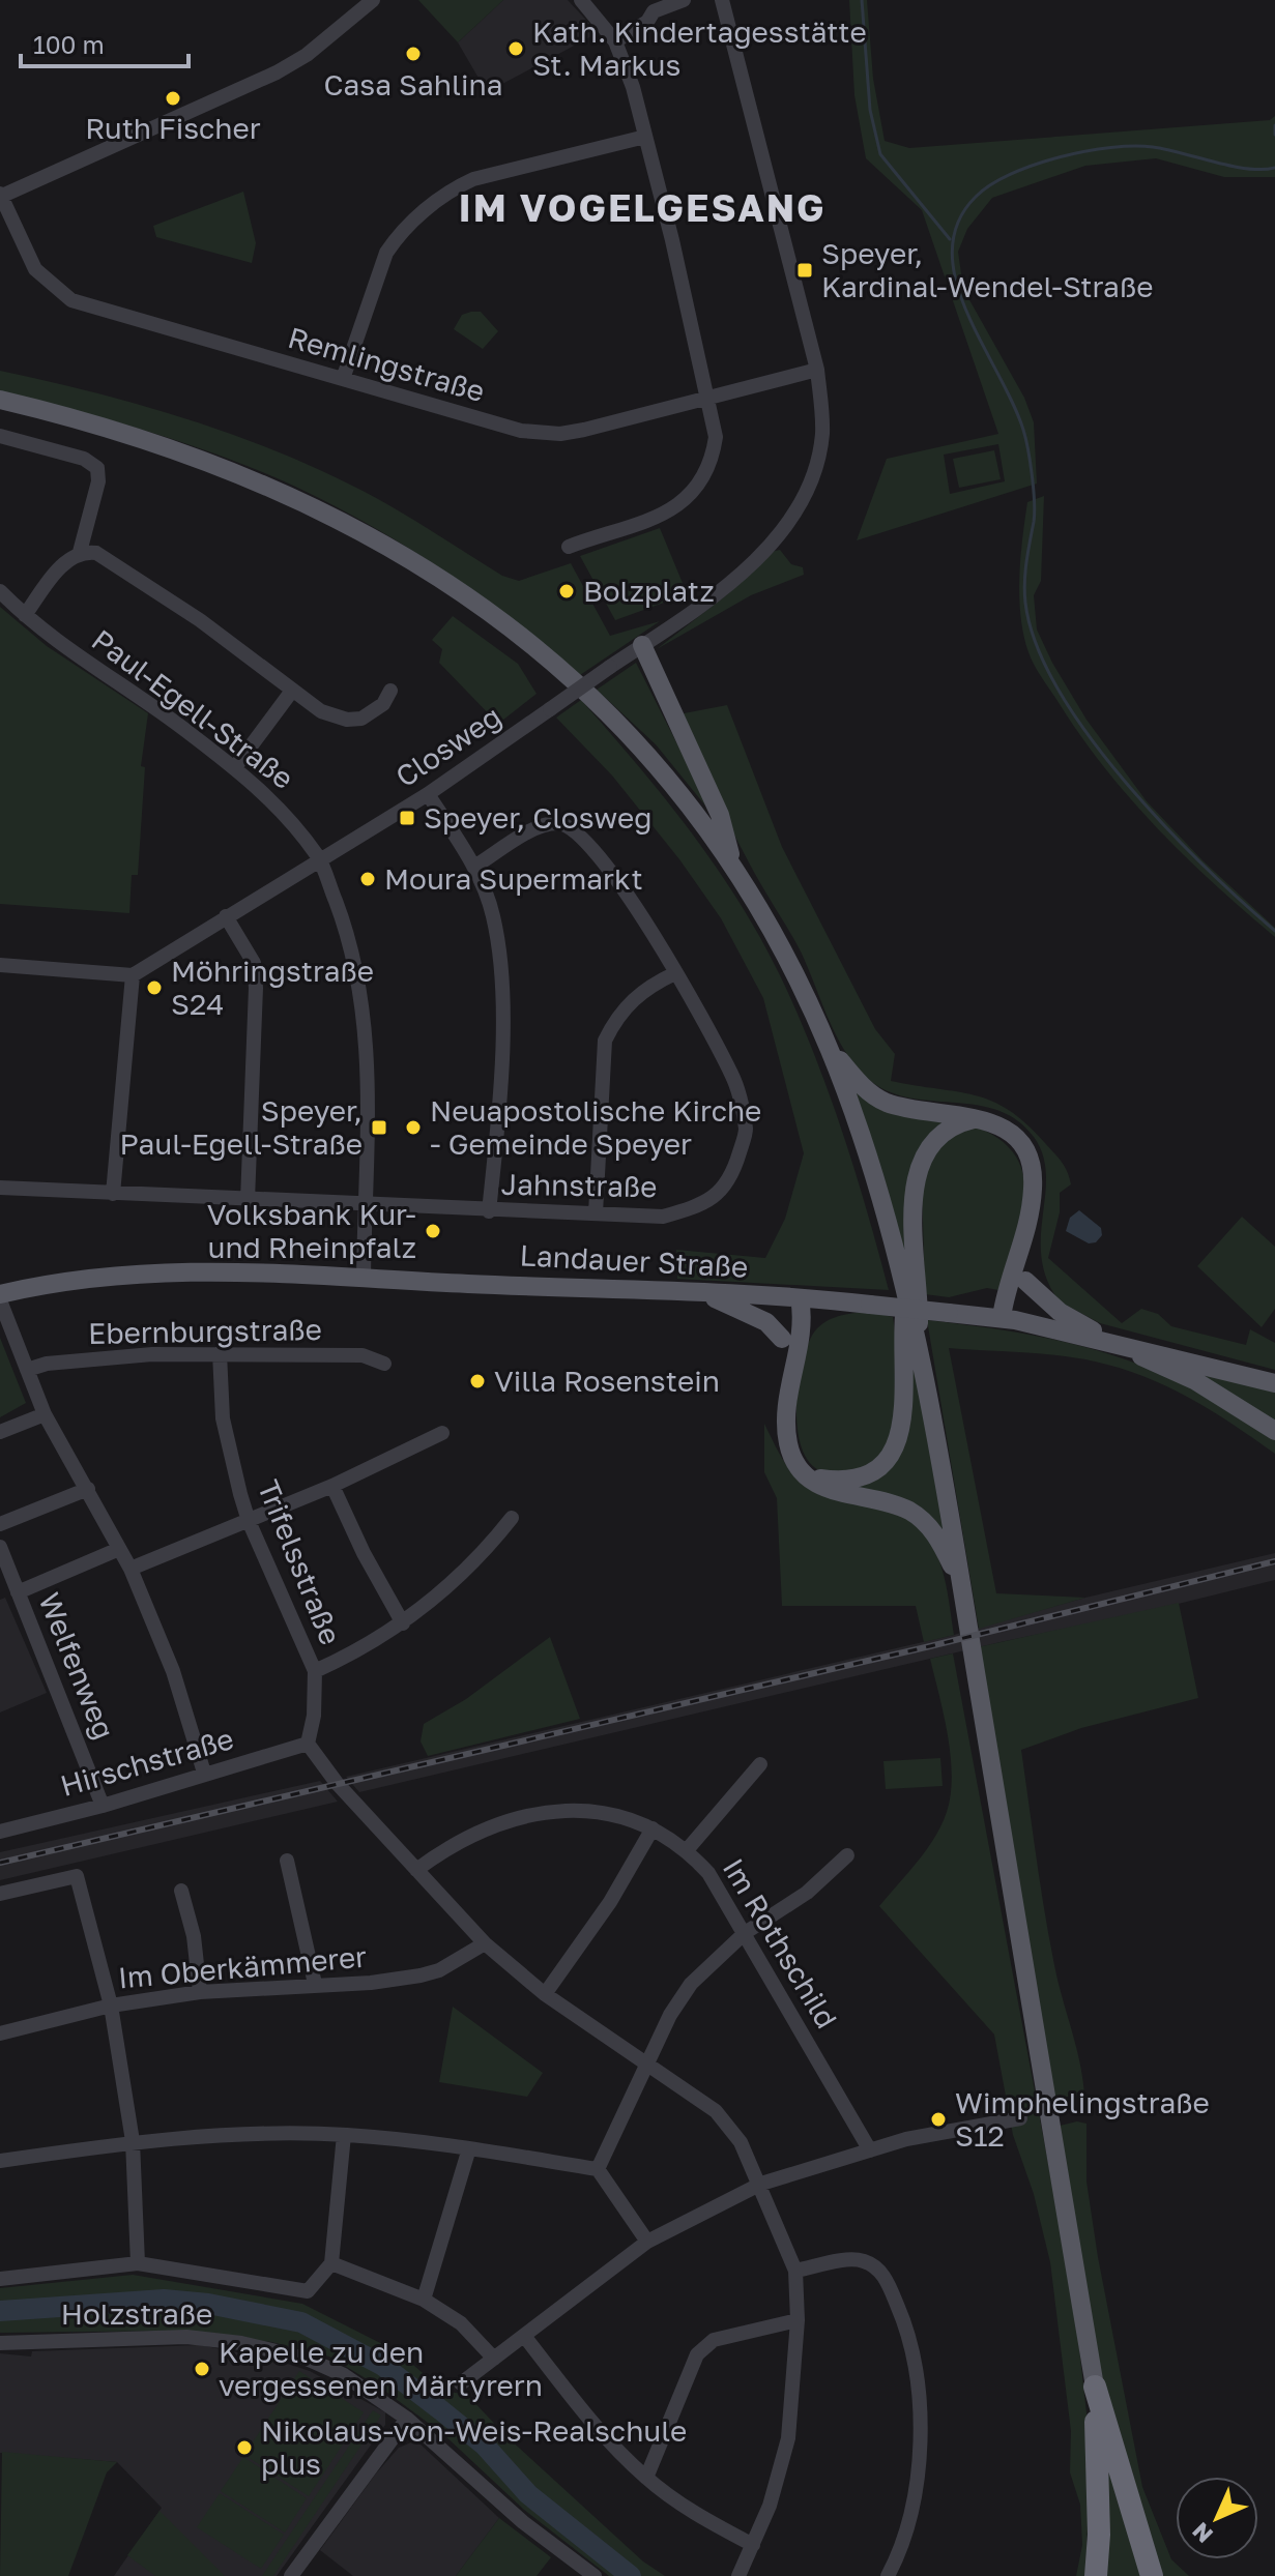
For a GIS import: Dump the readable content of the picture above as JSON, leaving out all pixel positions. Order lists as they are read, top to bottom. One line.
{"streets":{"main road":["Landauer Straße"],"street":["Remlingstraße","Paul-Egell-Straße","Closweg","Jahnstraße","Ebernburgstraße","Trifelsstraße","Welfenweg","Hirschstraße","Im Rothschild","Im Oberkämmerer","Holzstraße"]},"crossings":[["Remlingstraße","Closweg"],["Paul-Egell-Straße","Closweg"],["Paul-Egell-Straße","Jahnstraße"],["Paul-Egell-Straße","Landauer Straße"],["Ebernburgstraße","Trifelsstraße"],["Trifelsstraße","Hirschstraße"],["Welfenweg","Hirschstraße"]],"districts":["IM VOGELGESANG"],"places":{"other":["Kath. Kindertagesstätte St. Markus","Casa Sahlina","Ruth Fischer","Bolzplatz","Moura Supermarkt","Möhringstraße S24","Neuapostolische Kirche - Gemeinde Speyer","Volksbank Kur- und Rheinpfalz","Villa Rosenstein","Wimphelingstraße S12","Kapelle zu den vergessenen Märtyrern","Nikolaus-von-Weis-Realschule plus"],"transit":["Speyer, Kardinal-Wendel-Straße","Speyer, Closweg","Speyer, Paul-Egell-Straße"]},"scale_bar":"100 m","north":"bottom left"}
